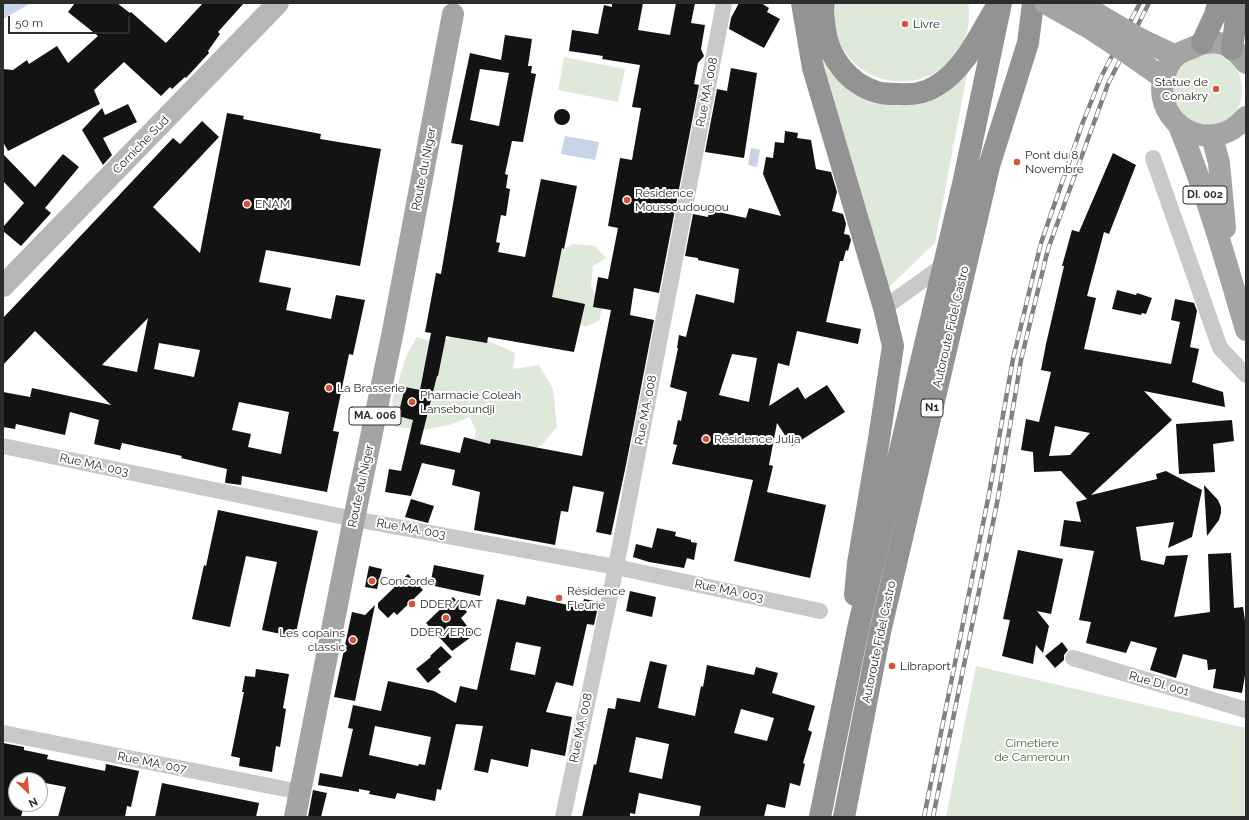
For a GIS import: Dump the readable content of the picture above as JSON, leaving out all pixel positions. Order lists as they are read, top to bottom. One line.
{"streets":{"highway":["Autoroute Fidel Castro","N1"],"main road":["Corniche Sud","Route du Niger","DI. 002","MA. 006"],"street":["Rue MA. 008","Rue MA. 003","Rue DI. 001","Rue MA. 007"]},"crossings":[["Rue MA. 008","Rue MA. 003"],["Route du Niger","Rue MA. 003"],["Route du Niger","Rue MA. 007"]],"parks":["Cimetiere de Cameroun"],"places":["Livre","Statue de Conakry","Pont du 8 Novembre","Résidence Moussoudougou","ENAM","La Brasserie","Pharmacie Coleah Lanseboundji","Résidence Julia","Concorde","Résidence Fleurie","DDER/DAT","DDER/ERDC","Les copains classic","Libraport"],"scale_bar":"50 m","north":"bottom right"}
